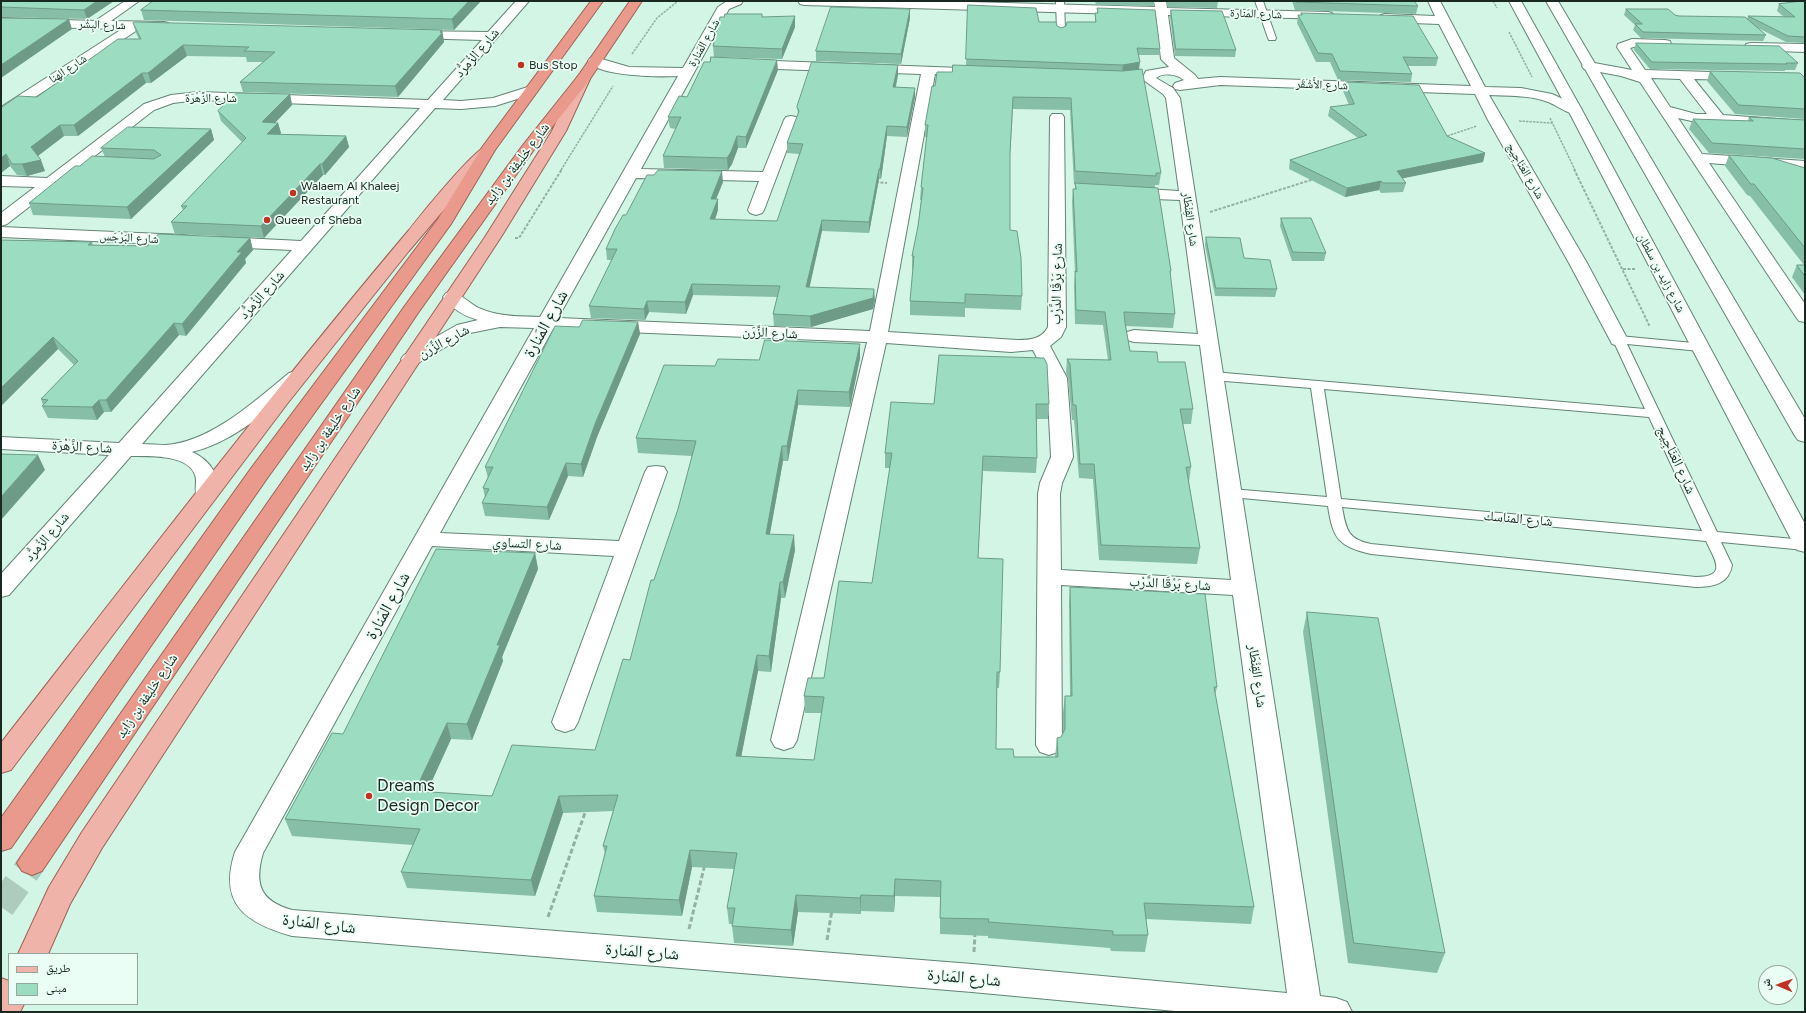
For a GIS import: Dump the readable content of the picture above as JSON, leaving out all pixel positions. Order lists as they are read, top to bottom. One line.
{"streets":{"highway":["شارع خليفة بن زايد"],"street":["شارع المَنارة","شارع البِشْر","شارع الزُمرُّد","شارع الهنا","شارع الأَشْقَر","شارع الزَّهْرَة","شارع العَنَاجِيج","شارع القِنْطَار","شارع البَرْجَس","شارع زايد بن سلطان","شارع بَرْقَا الدَّرْب","شارع الزِّرَن","شارع التساوي"],"lane":["شارع المناسك"]},"crossings":[["شارع المَنارة","شارع خليفة بن زايد"],["شارع المَنارة","شارع القِنْطَار"],["شارع المَنارة","شارع الزِّرَن"],["شارع المَنارة","شارع التساوي"],["شارع البِشْر","شارع الهنا"],["شارع الزُمرُّد","شارع الزَّهْرَة"],["شارع الزُمرُّد","شارع البَرْجَس"],["شارع الأَشْقَر","شارع العَنَاجِيج"],["شارع الأَشْقَر","شارع القِنْطَار"],["شارع الأَشْقَر","شارع زايد بن سلطان"],["شارع الزَّهْرَة","شارع خليفة بن زايد"],["شارع العَنَاجِيج","شارع المناسك"],["شارع القِنْطَار","شارع بَرْقَا الدَّرْب"],["شارع القِنْطَار","شارع المناسك"],["شارع زايد بن سلطان","شارع المناسك"],["شارع بَرْقَا الدَّرْب","شارع الزِّرَن"]],"places":["Bus Stop","Walaem Al Khaleej Restaurant","Queen of Sheba","Dreams Design Decor"],"legend":["طريق","مبنى"],"north":"left"}
